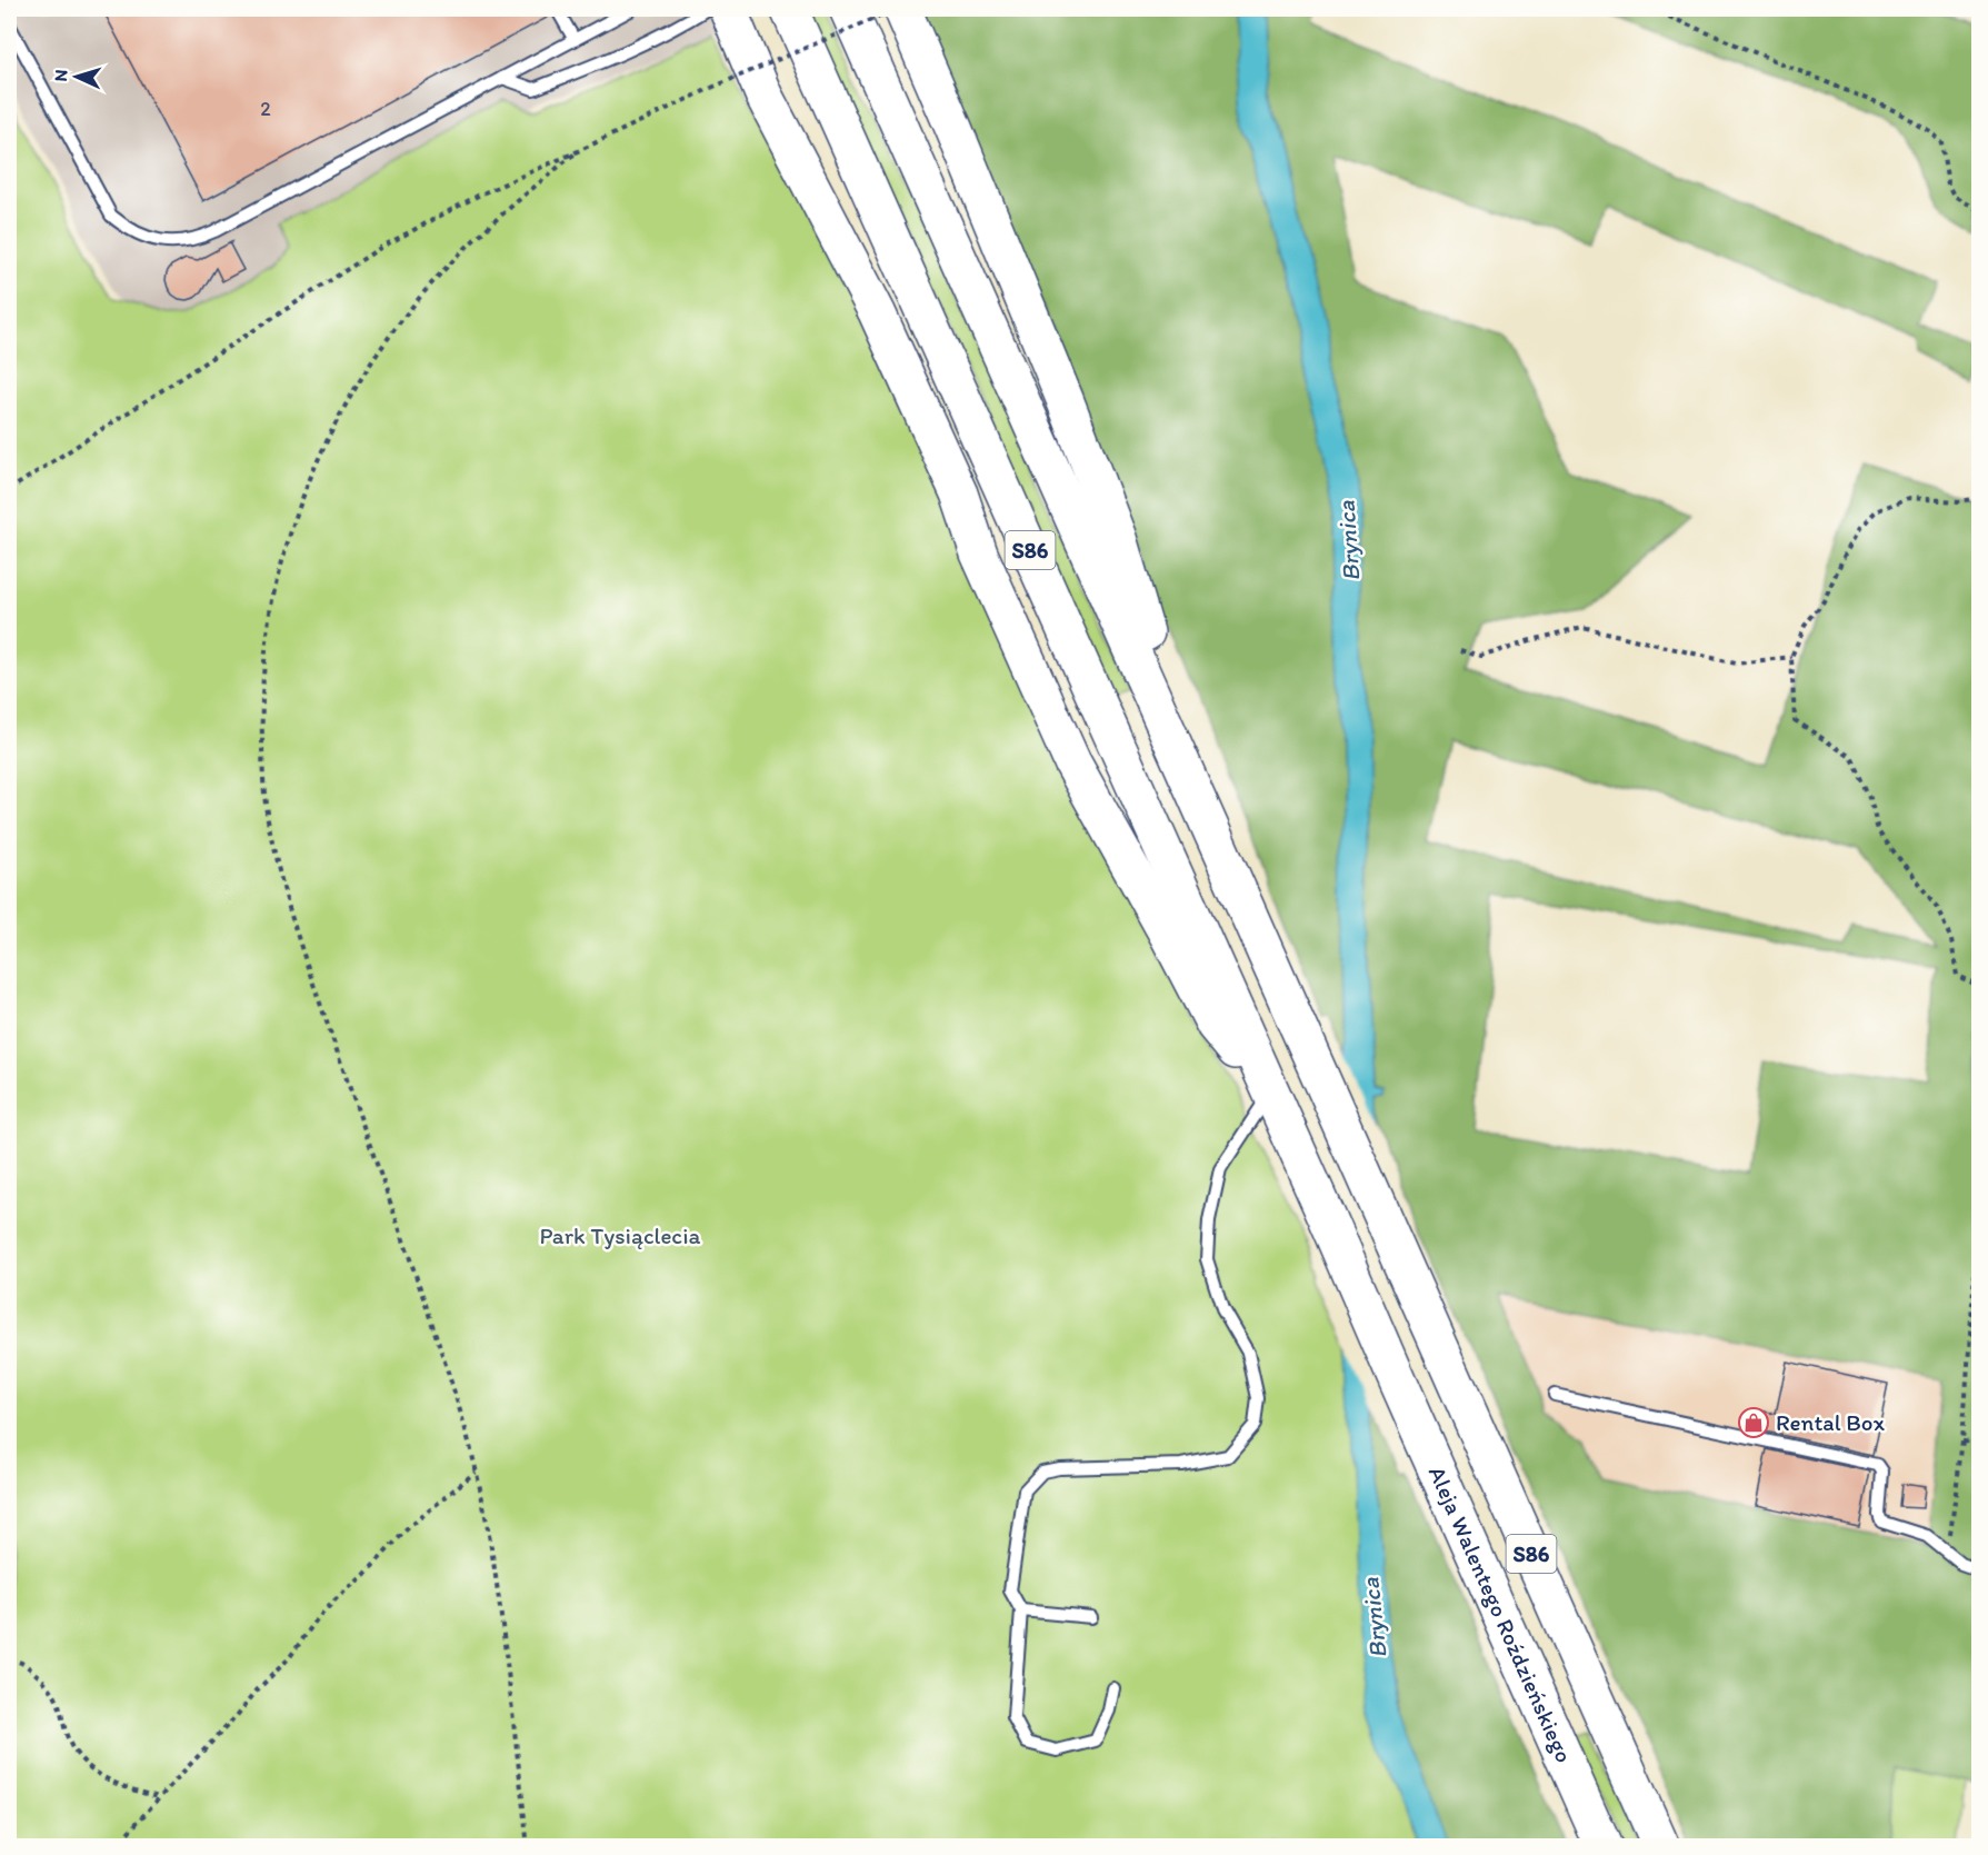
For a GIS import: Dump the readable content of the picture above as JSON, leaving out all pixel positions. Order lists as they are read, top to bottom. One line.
{"streets":{"highway":["S86","Aleja Walentego Roździeńskiego"]},"crossings":[["S86","Aleja Walentego Roździeńskiego"]],"water":["Brynica"],"parks":["Park Tysiąclecia"],"places":{"shop":["Rental Box"]},"house_numbers":["2"],"north":"left"}
